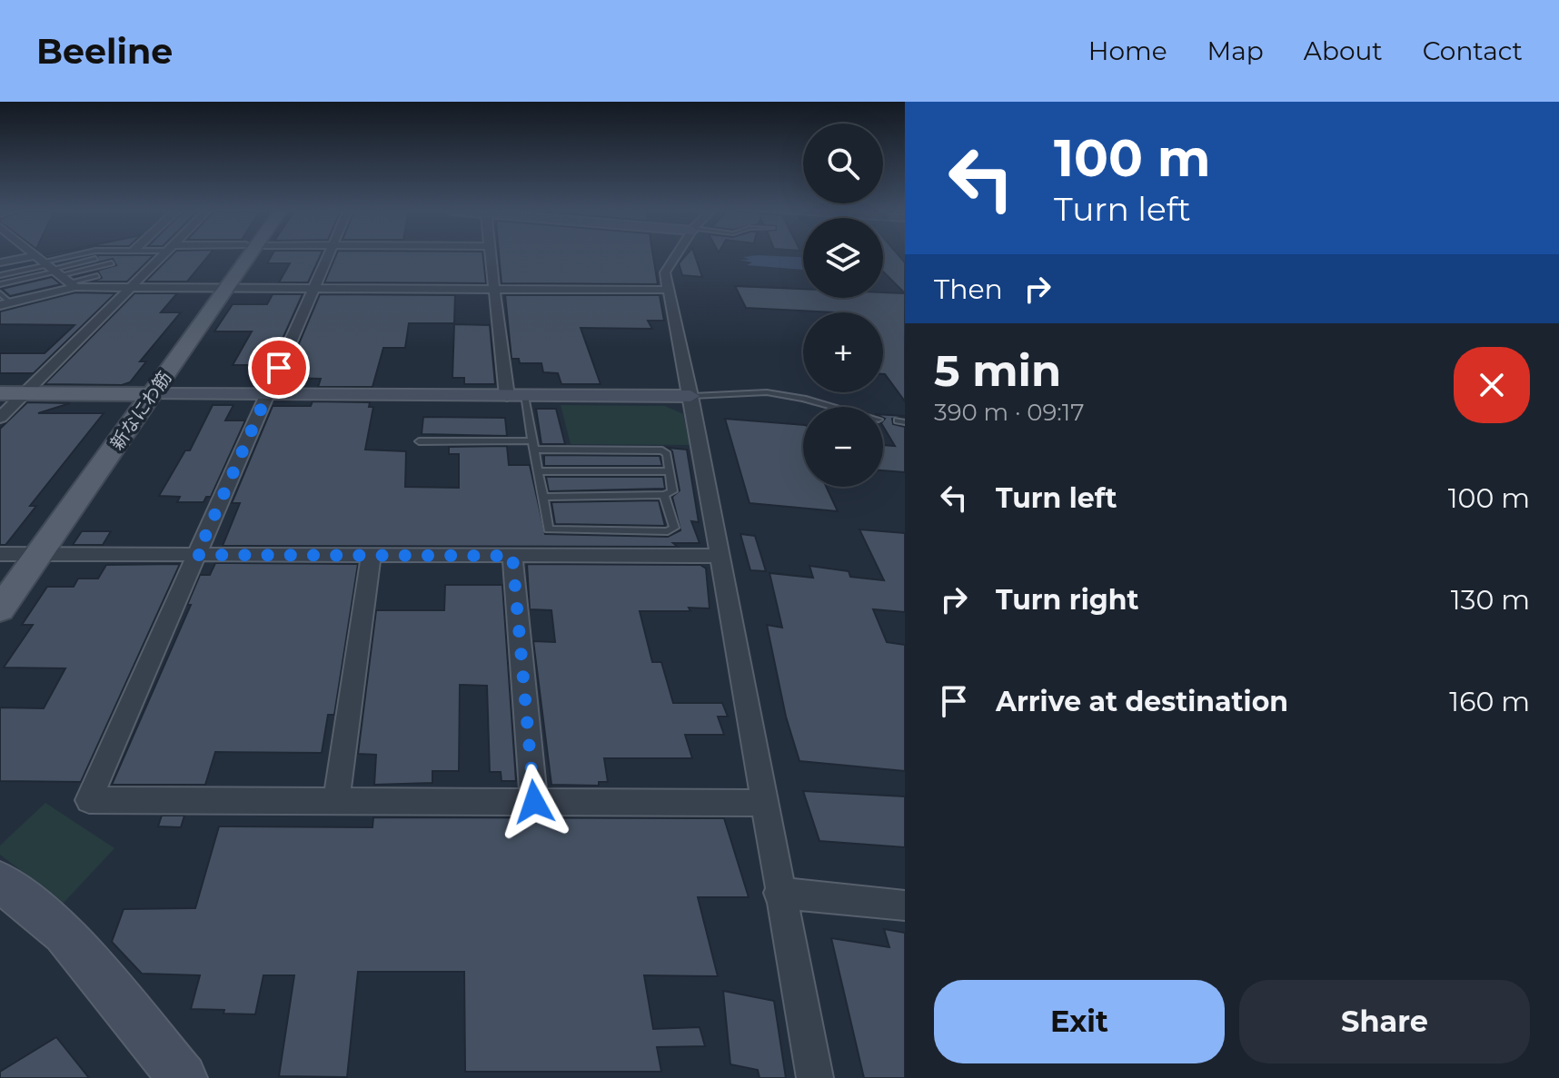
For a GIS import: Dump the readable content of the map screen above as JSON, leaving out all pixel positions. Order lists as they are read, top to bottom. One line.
{"streets":{"main road":["新なにわ筋"]},"page":{"header":"Beeline","nav":["Home","Map","About","Contact"],"turn":["100 m","Turn left"],"map_buttons":["+","−"],"then":"Then","heading":["5 min","390 m · 09:17"],"list":[{"name":"Turn left","value":"100 m"},{"name":"Turn right","value":"130 m"},{"name":"Arrive at destination","value":"160 m"}],"buttons":["Exit","Share"]}}
